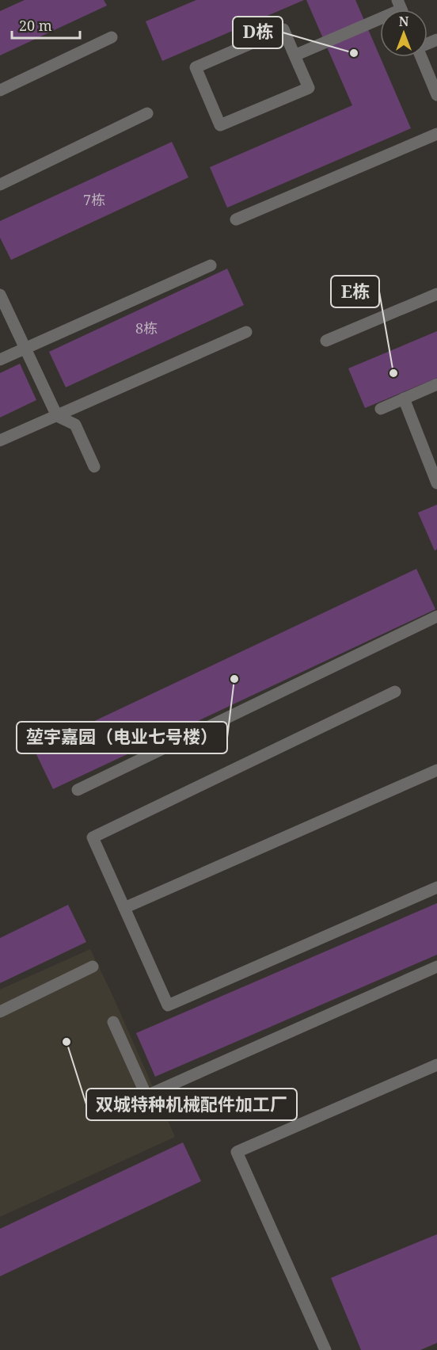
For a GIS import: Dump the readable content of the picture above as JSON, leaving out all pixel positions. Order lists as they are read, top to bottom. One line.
{"places":["D栋","E栋","堃宇嘉园（电业七号楼）","双城特种机械配件加工厂"],"house_numbers":["7栋","8栋"],"scale_bar":"20 m","north":"top"}
